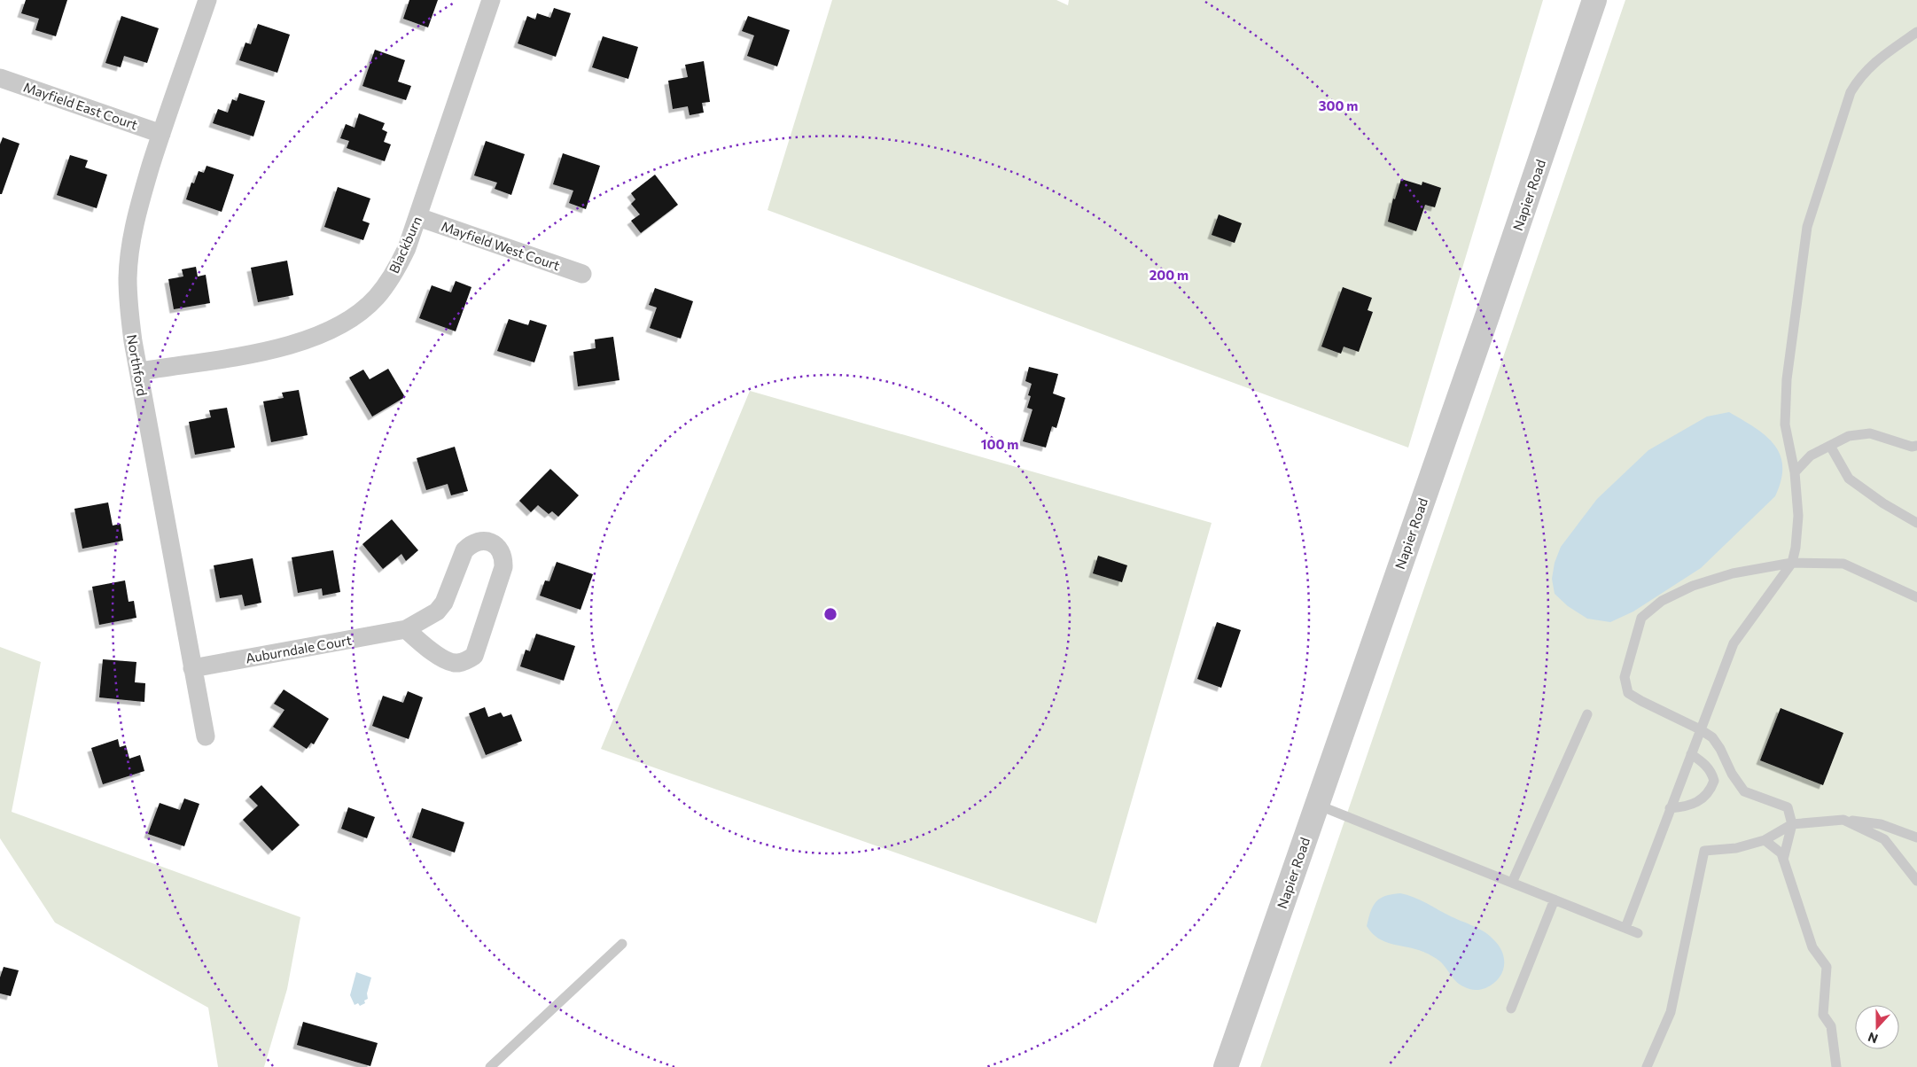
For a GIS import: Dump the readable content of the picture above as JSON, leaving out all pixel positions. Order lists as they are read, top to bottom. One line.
{"streets":{"street":["Mayfield East Court","Napier Road","Blackburn","Mayfield West Court","Northford","Auburndale Court"]},"crossings":[["Mayfield East Court","Northford"],["Blackburn","Mayfield West Court"],["Blackburn","Northford"],["Northford","Auburndale Court"]],"north":"bottom","rings":["300 m","200 m","100 m"]}
